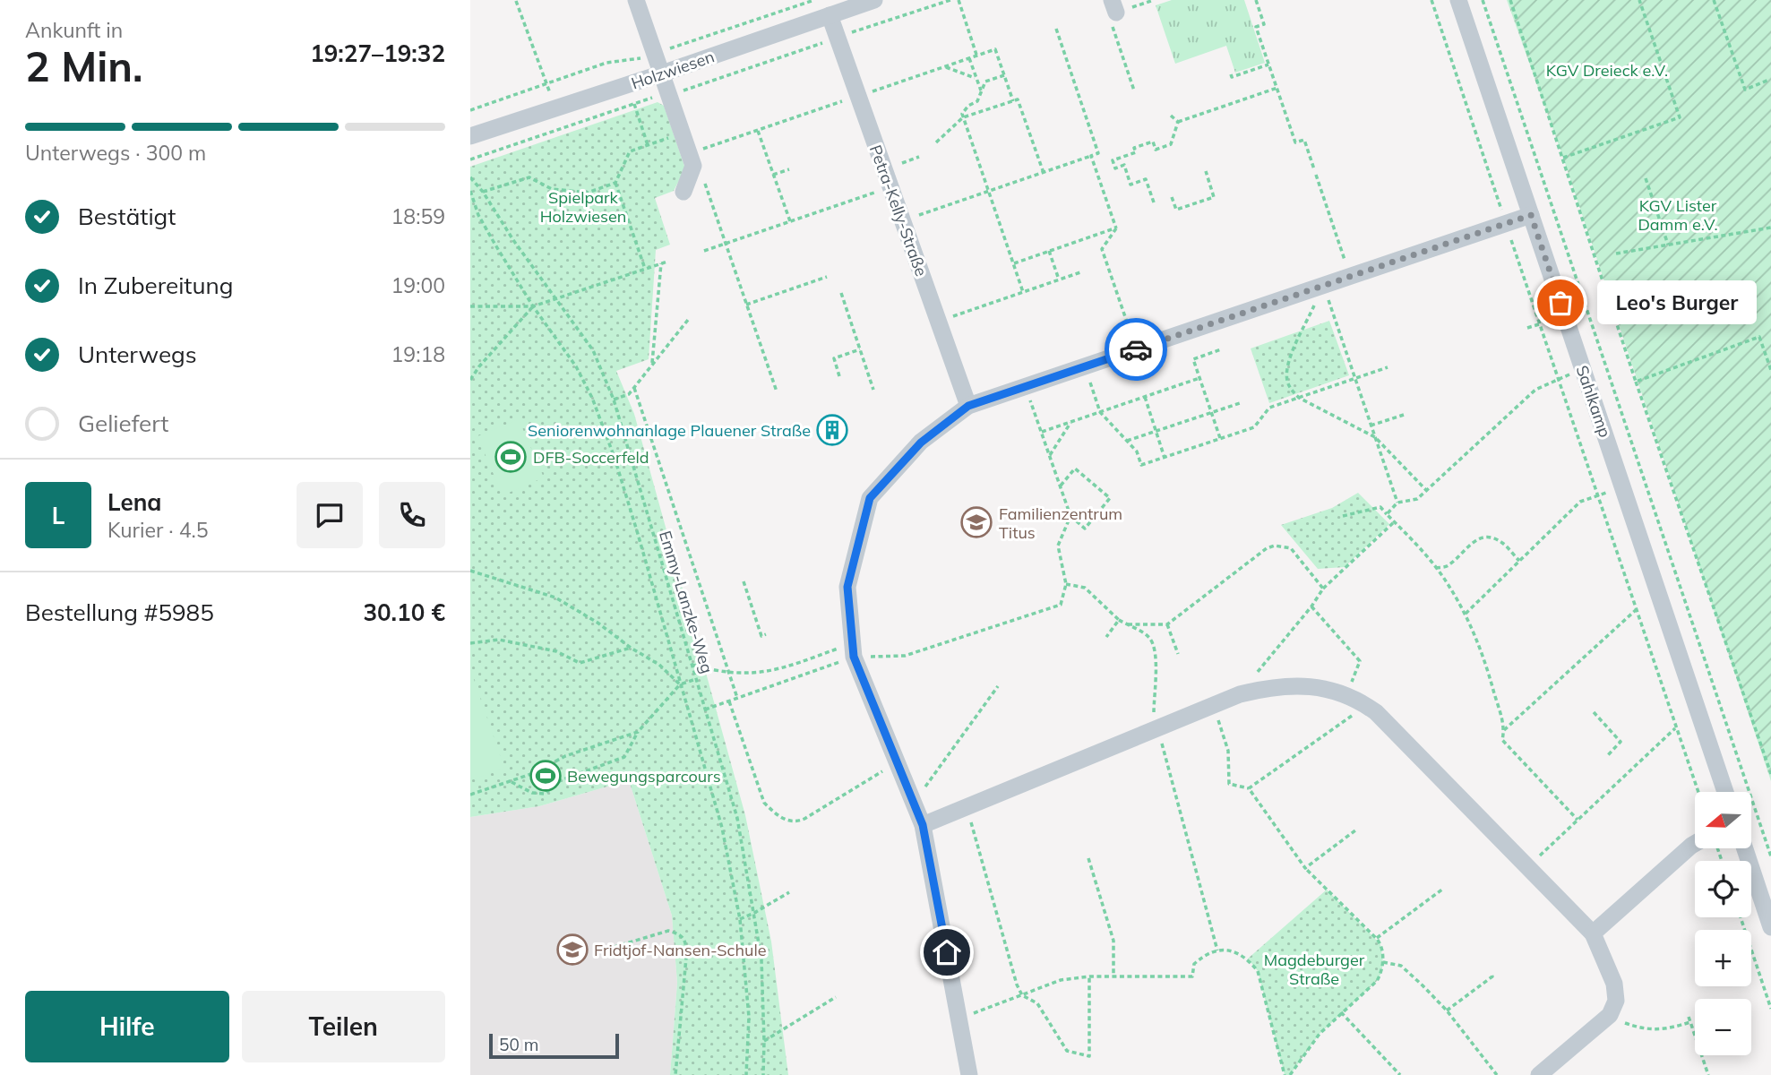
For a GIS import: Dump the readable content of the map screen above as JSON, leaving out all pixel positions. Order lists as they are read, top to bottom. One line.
{"streets":{"street":["Holzwiesen","Petra-Kelly-Straße","Sahlkamp"],"path":["Emmy-Lanzke-Weg"]},"crossings":[["Holzwiesen","Petra-Kelly-Straße"]],"parks":["KGV Dreieck e.V.","Spielpark Holzwiesen","KGV Lister Damm e.V.","Magdeburger Straße"],"places":{"other":["Leo's Burger"],"building":["Seniorenwohnanlage Plauener Straße"],"sports":["DFB-Soccerfeld","Bewegungsparcours"],"school or university":["Familienzentrum Titus","Fridtjof-Nansen-Schule"]},"scale_bar":"50 m","north":"left","page":{"heading":["2 Min.","Ankunft in","19:27–19:32"],"panel":["Lena","Kurier · 4.5","Bestellung #5985","30.10 €"],"bar":"Unterwegs · 300 m","list":[["Bestätigt","18:59"],["In Zubereitung","19:00"],["Unterwegs","19:18"],"Geliefert"],"bubble":"Leo's Burger","round":"L","map_buttons":["+","−"],"buttons":["Hilfe","Teilen"],"scale":"50 m"}}
